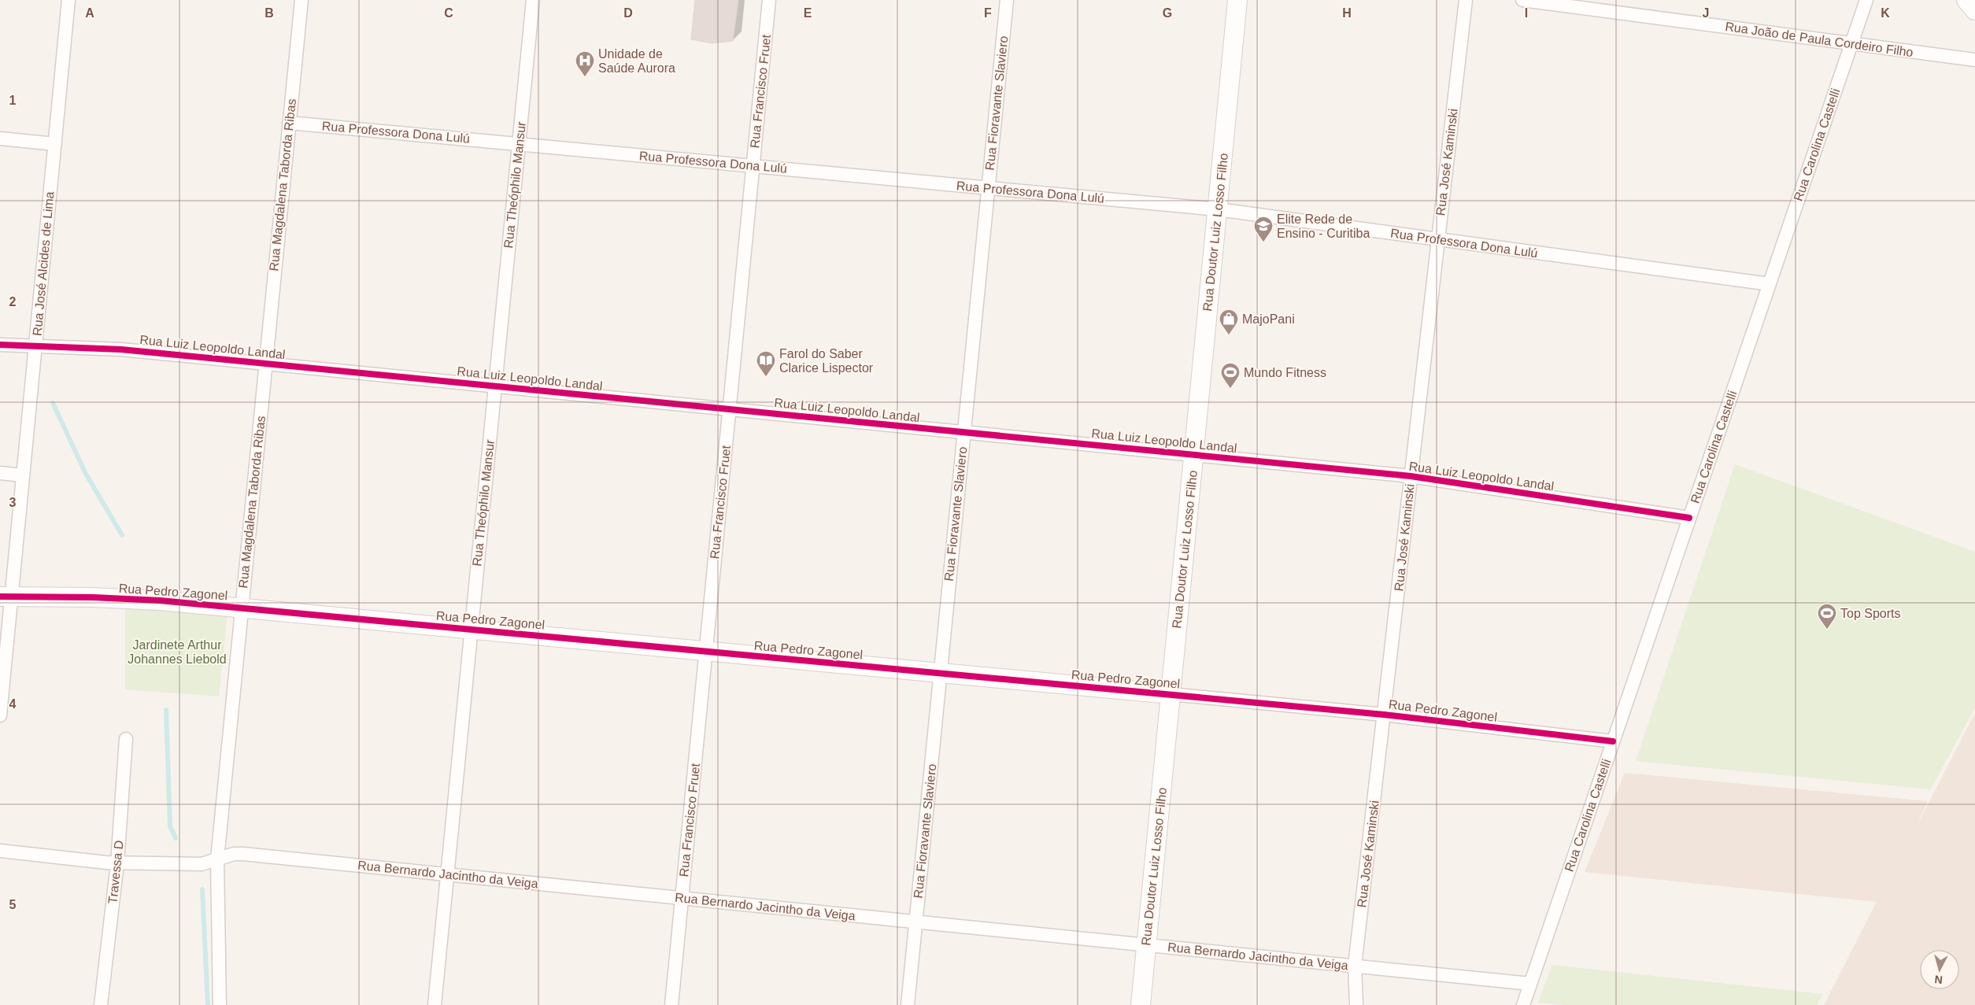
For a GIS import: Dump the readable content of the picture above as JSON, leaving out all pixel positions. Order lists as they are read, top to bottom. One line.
{"streets":{"street":["Rua João de Paula Cordeiro Filho","Rua Francisco Fruet","Rua Fioravante Slaviero","Rua Professora Dona Lulú","Rua Carolina Castelli","Rua José Kaminski","Rua Magdalena Taborda Ribas","Rua Theóphilo Mansur","Rua Doutor Luiz Losso Filho","Rua José Alcides de Lima","Rua Luiz Leopoldo Landal","Rua Pedro Zagonel","Travessa D","Rua Bernardo Jacintho da Veiga"]},"crossings":[["Rua João de Paula Cordeiro Filho","Rua Carolina Castelli"],["Rua Francisco Fruet","Rua Professora Dona Lulú"],["Rua Francisco Fruet","Rua Luiz Leopoldo Landal"],["Rua Francisco Fruet","Rua Pedro Zagonel"],["Rua Francisco Fruet","Rua Bernardo Jacintho da Veiga"],["Rua Fioravante Slaviero","Rua Professora Dona Lulú"],["Rua Fioravante Slaviero","Rua Luiz Leopoldo Landal"],["Rua Fioravante Slaviero","Rua Pedro Zagonel"],["Rua Fioravante Slaviero","Rua Bernardo Jacintho da Veiga"],["Rua Professora Dona Lulú","Rua Carolina Castelli"],["Rua Professora Dona Lulú","Rua José Kaminski"],["Rua Professora Dona Lulú","Rua Magdalena Taborda Ribas"],["Rua Professora Dona Lulú","Rua Theóphilo Mansur"],["Rua Professora Dona Lulú","Rua Doutor Luiz Losso Filho"],["Rua Carolina Castelli","Rua Luiz Leopoldo Landal"],["Rua Carolina Castelli","Rua Pedro Zagonel"],["Rua Carolina Castelli","Rua Bernardo Jacintho da Veiga"],["Rua José Kaminski","Rua Luiz Leopoldo Landal"],["Rua José Kaminski","Rua Pedro Zagonel"],["Rua José Kaminski","Rua Bernardo Jacintho da Veiga"],["Rua Magdalena Taborda Ribas","Rua Luiz Leopoldo Landal"],["Rua Magdalena Taborda Ribas","Rua Pedro Zagonel"],["Rua Magdalena Taborda Ribas","Rua Bernardo Jacintho da Veiga"],["Rua Theóphilo Mansur","Rua Luiz Leopoldo Landal"],["Rua Theóphilo Mansur","Rua Pedro Zagonel"],["Rua Theóphilo Mansur","Rua Bernardo Jacintho da Veiga"],["Rua Doutor Luiz Losso Filho","Rua Luiz Leopoldo Landal"],["Rua Doutor Luiz Losso Filho","Rua Pedro Zagonel"],["Rua Doutor Luiz Losso Filho","Rua Bernardo Jacintho da Veiga"],["Rua José Alcides de Lima","Rua Luiz Leopoldo Landal"],["Rua José Alcides de Lima","Rua Pedro Zagonel"],["Travessa D","Rua Bernardo Jacintho da Veiga"]],"parks":["Jardinete Arthur Johannes Liebold"],"places":{"hospital":["Unidade de Saúde Aurora"],"school or university":["Elite Rede de Ensino - Curitiba"],"shop":["MajoPani"],"library":["Farol do Saber Clarice Lispector"],"sports":["Mundo Fitness","Top Sports"]},"north":"bottom","grid":{"columns":["A","B","C","D","E","F","G","H","I","J","K"],"rows":["1","2","3","4","5"]}}
